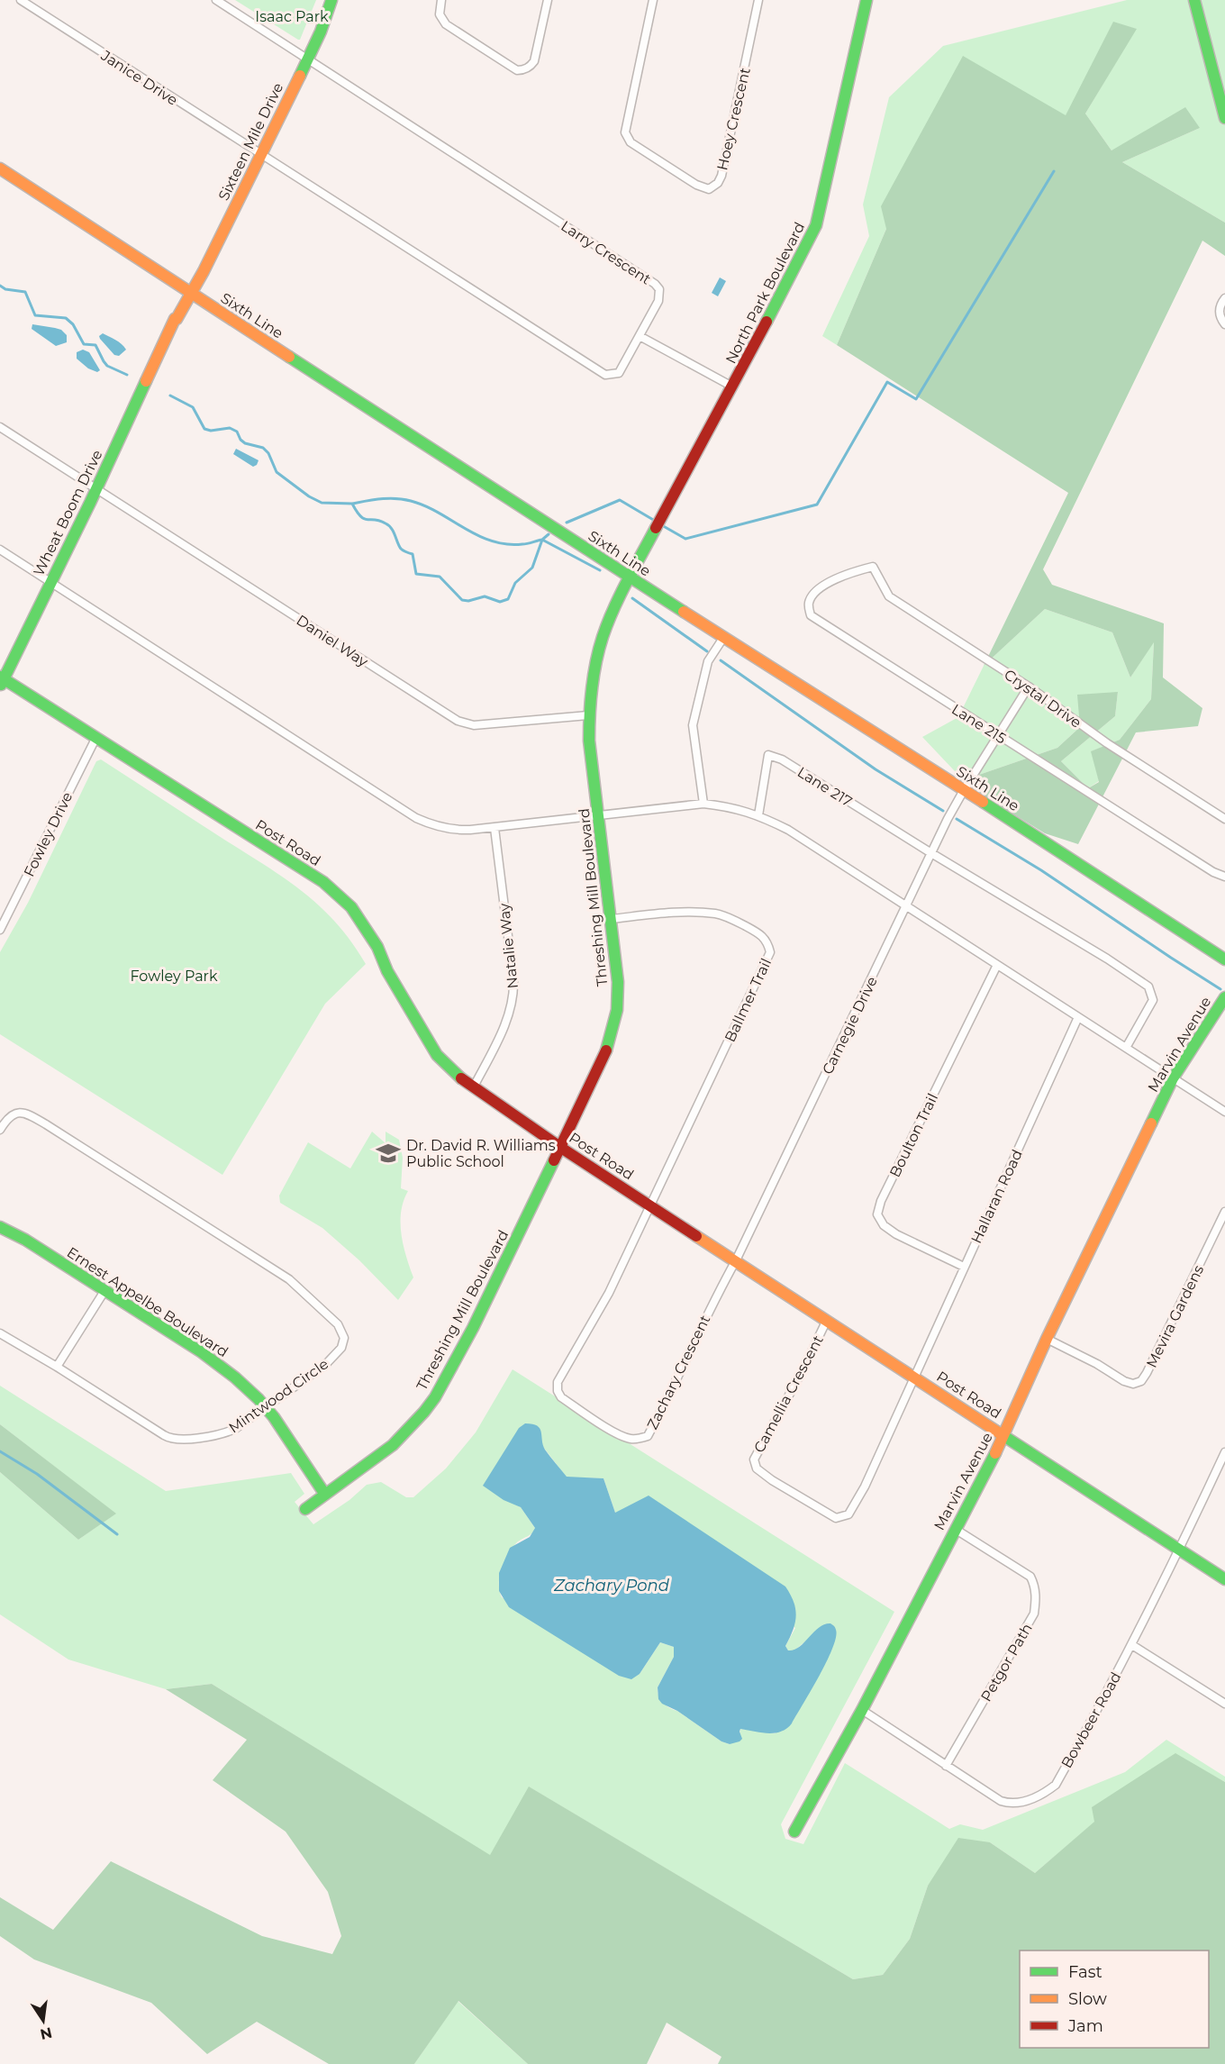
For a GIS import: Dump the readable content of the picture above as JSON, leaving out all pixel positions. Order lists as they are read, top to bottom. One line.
{"streets":{"street":["Janice Drive","Hoey Crescent","Sixteen Mile Drive","Larry Crescent","North Park Boulevard","Sixth Line","Wheat Boom Drive","Daniel Way","Crystal Drive","Lane 215","Lane 217","Fowley Drive","Post Road","Threshing Mill Boulevard","Natalie Way","Ballmer Trail","Carnegie Drive","Marvin Avenue","Boulton Trail","Hallaran Road","Ernest Appelbe Boulevard","Mevira Gardens","Zachary Crescent","Camellia Crescent","Mintwood Circle","Petgor Path","Bowbeer Road"]},"crossings":[["Janice Drive","Sixteen Mile Drive"],["Janice Drive","Larry Crescent"],["Sixteen Mile Drive","Larry Crescent"],["Sixteen Mile Drive","Sixth Line"],["Sixteen Mile Drive","Wheat Boom Drive"],["North Park Boulevard","Sixth Line"],["North Park Boulevard","Threshing Mill Boulevard"],["Sixth Line","Wheat Boom Drive"],["Sixth Line","Threshing Mill Boulevard"],["Sixth Line","Carnegie Drive"],["Wheat Boom Drive","Daniel Way"],["Wheat Boom Drive","Post Road"],["Daniel Way","Threshing Mill Boulevard"],["Crystal Drive","Lane 215"],["Crystal Drive","Carnegie Drive"],["Lane 215","Carnegie Drive"],["Lane 217","Carnegie Drive"],["Fowley Drive","Post Road"],["Post Road","Threshing Mill Boulevard"],["Post Road","Natalie Way"],["Post Road","Ballmer Trail"],["Post Road","Carnegie Drive"],["Post Road","Marvin Avenue"],["Post Road","Hallaran Road"],["Post Road","Zachary Crescent"],["Post Road","Camellia Crescent"],["Post Road","Bowbeer Road"],["Threshing Mill Boulevard","Ballmer Trail"],["Threshing Mill Boulevard","Ernest Appelbe Boulevard"],["Ballmer Trail","Zachary Crescent"],["Carnegie Drive","Zachary Crescent"],["Marvin Avenue","Mevira Gardens"],["Marvin Avenue","Petgor Path"],["Marvin Avenue","Bowbeer Road"],["Boulton Trail","Hallaran Road"],["Hallaran Road","Camellia Crescent"],["Ernest Appelbe Boulevard","Mintwood Circle"],["Petgor Path","Bowbeer Road"]],"water":["Zachary Pond"],"parks":["Isaac Park","Fowley Park"],"places":{"school or university":["Dr. David R. Williams Public School"]},"legend":["Fast","Slow","Jam"],"north":"bottom"}
